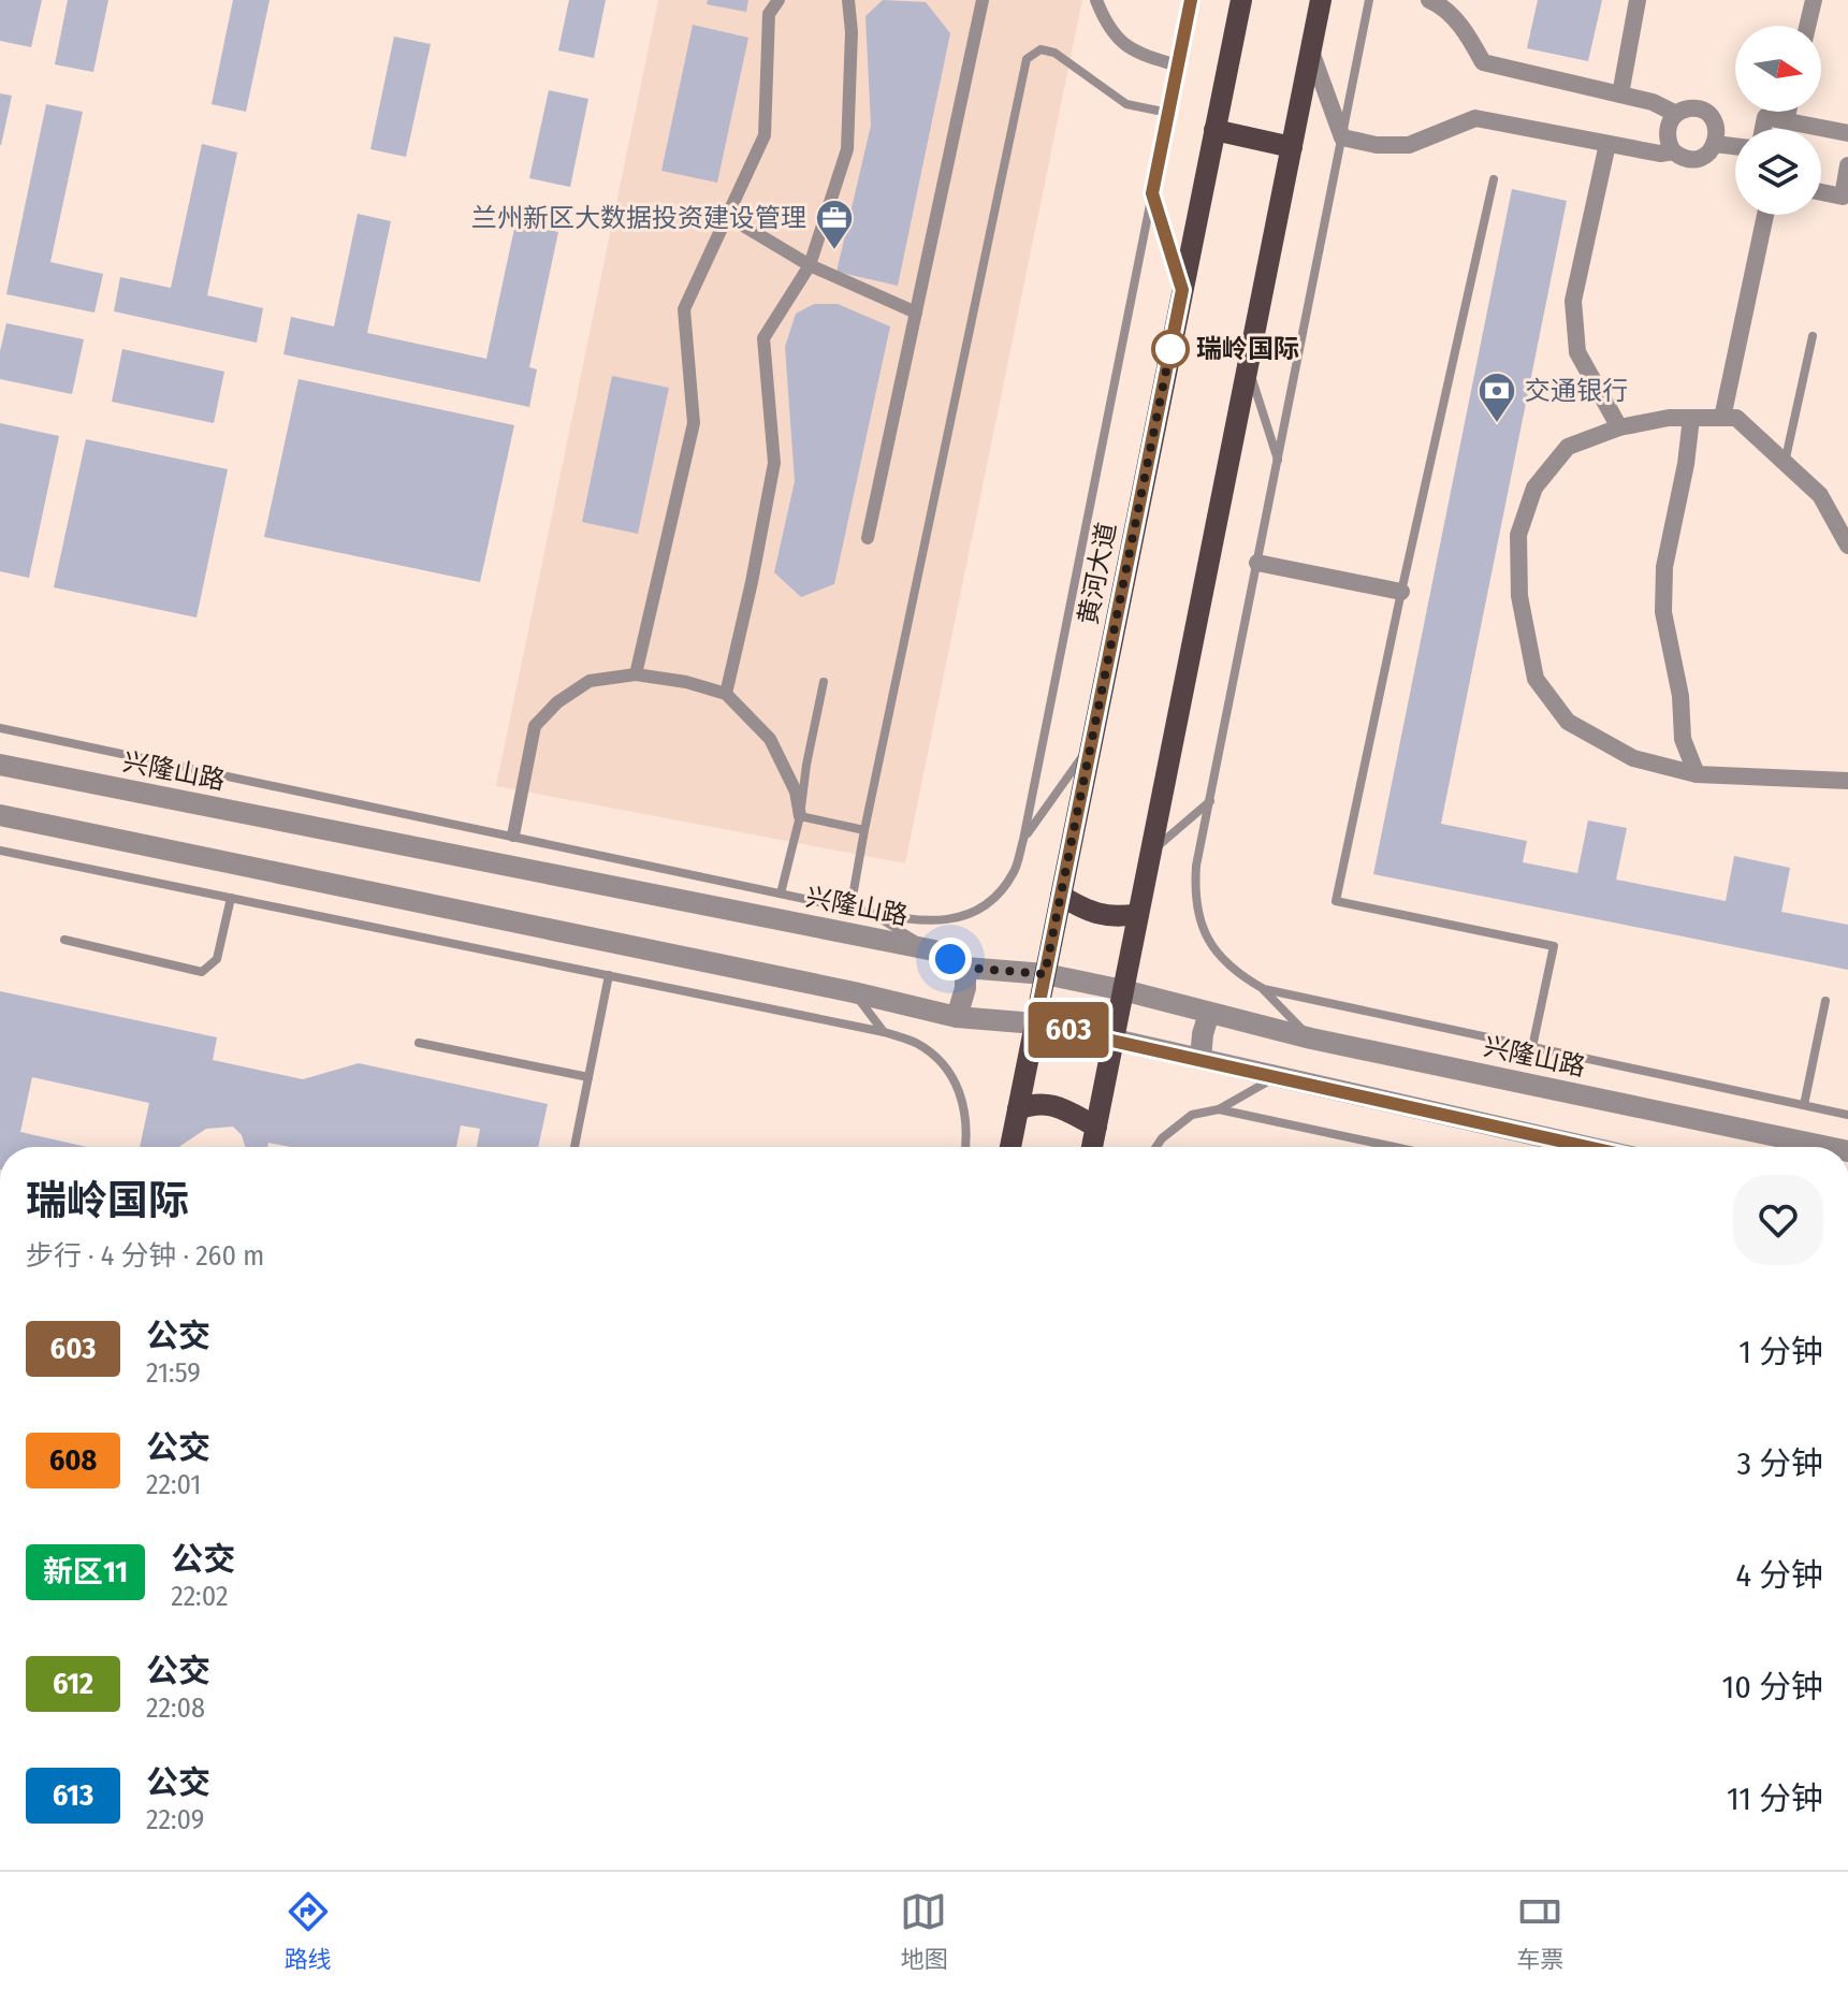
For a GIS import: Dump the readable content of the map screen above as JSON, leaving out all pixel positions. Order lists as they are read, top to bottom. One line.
{"streets":{"main road":["黄河大道"],"street":["兴隆山路"]},"crossings":[["黄河大道","兴隆山路"]],"places":{"office":["兰州新区大数据投资建设管理"],"other":["瑞岭国际"],"bank":["交通银行"]},"lines":["bus line 603"],"north":"right","page":{"on_map":"603","heading":["瑞岭国际","步行 · 4 分钟 · 260 m"],"list":[{"mark":"603","name":"公交","note":"21:59","value":"1 分钟"},{"mark":"608","name":"公交","note":"22:01","value":"3 分钟"},{"mark":"新区11","name":"公交","note":"22:02","value":"4 分钟"},{"mark":"612","name":"公交","note":"22:08","value":"10 分钟"},{"mark":"613","name":"公交","note":"22:09","value":"11 分钟"}],"tabs":["路线","地图","车票"]}}
